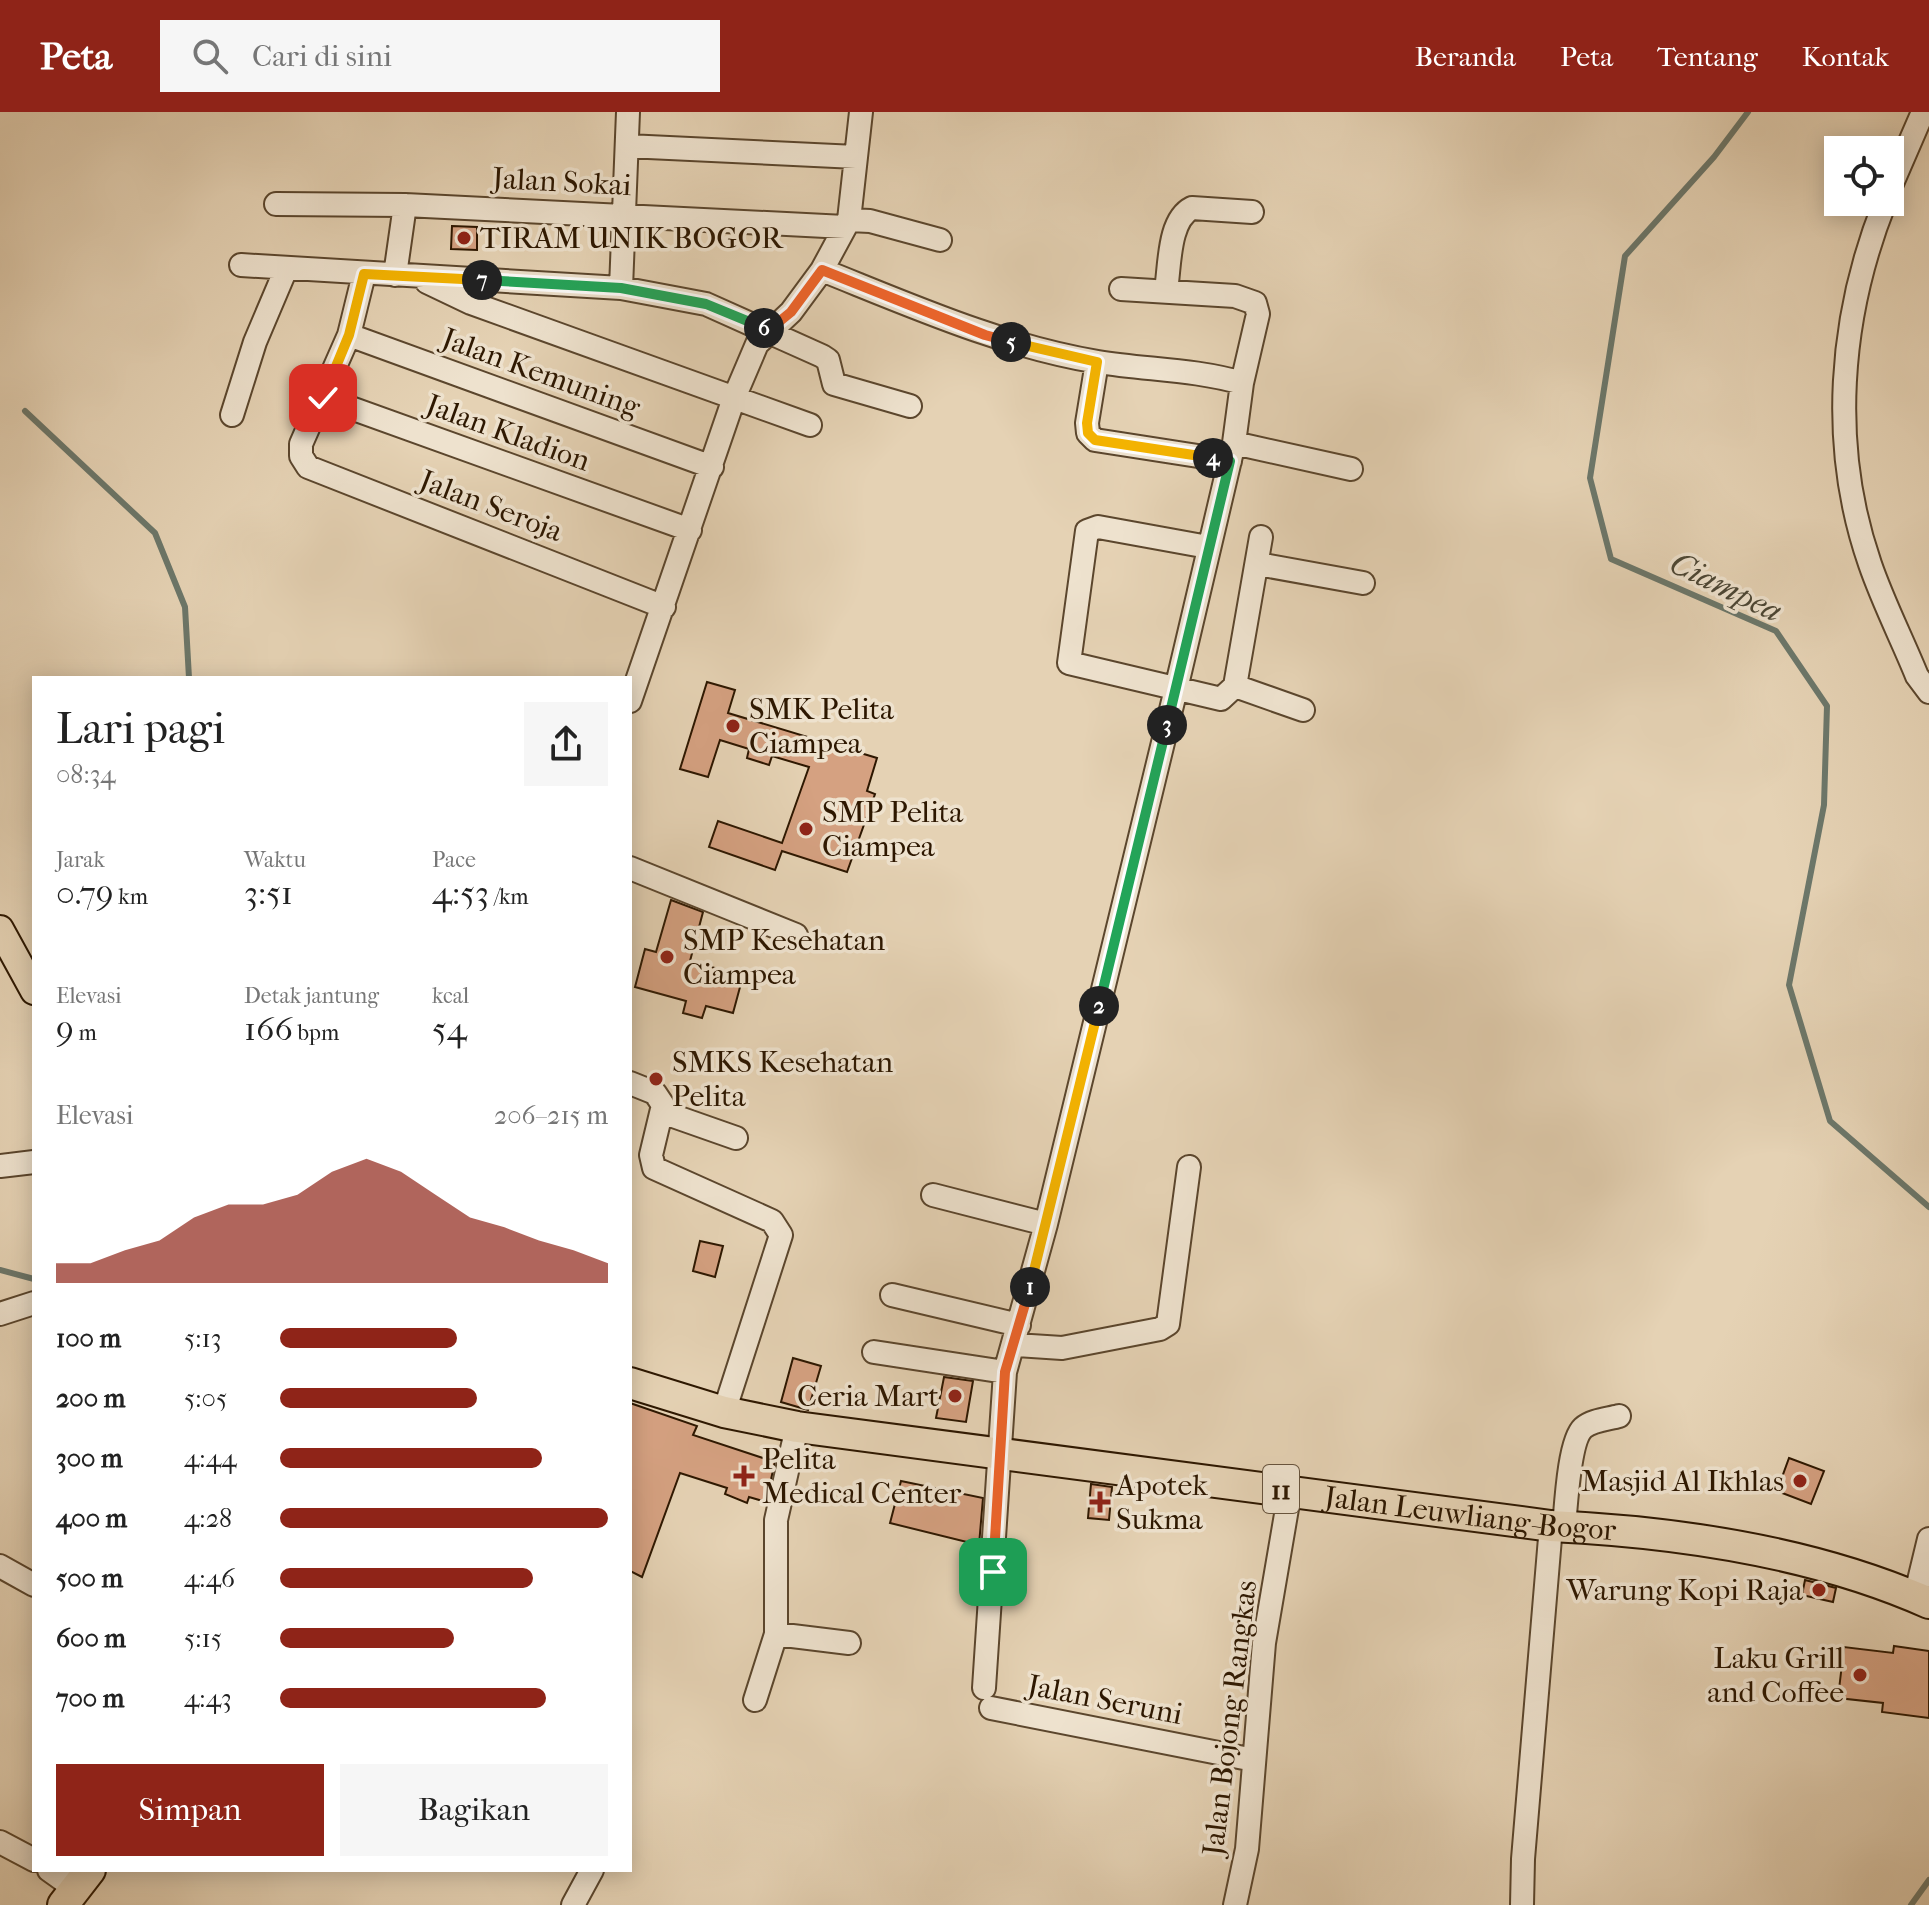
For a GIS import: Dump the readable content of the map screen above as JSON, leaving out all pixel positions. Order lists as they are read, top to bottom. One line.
{"streets":{"highway":["11","Jalan Leuwliang-Bogor"],"street":["Jalan Sokai","Jalan Kemuning","Jalan Kladion","Jalan Seroja","Jalan Seruni","Jalan Bojong Rangkas"]},"crossings":[["Jalan Kladion","Jalan Seroja"],["Jalan Leuwliang-Bogor","Jalan Seruni"],["Jalan Leuwliang-Bogor","Jalan Bojong Rangkas"],["Jalan Seruni","Jalan Bojong Rangkas"]],"water":["Ciampea"],"places":{"other":["TIRAM UNIK BOGOR","SMK Pelita Ciampea","SMP Pelita Ciampea","SMP Kesehatan Ciampea","SMKS Kesehatan Pelita","Ceria Mart","Masjid Al Ikhlas","Warung Kopi Raja","Laku Grill and Coffee"],"health":["Pelita Medical Center","Apotek Sukma"]},"page":{"header":"Peta","search":"Cari di sini","nav":["Beranda","Peta","Tentang","Kontak"],"pins":["7","6","5","4","3","2","1"],"heading":["Lari pagi","08:34"],"stats":[["Jarak","0.79 km"],["Waktu","3:51"],["Pace","4:53 /km"],["Elevasi","9 m"],["Detak jantung","166 bpm"],["kcal","54"]],"chart":["Elevasi","206–215 m"],"list":[{"name":"100 m","note":"5:13"},{"name":"200 m","note":"5:05"},{"name":"300 m","note":"4:44"},{"name":"400 m","note":"4:28"},{"name":"500 m","note":"4:46"},{"name":"600 m","note":"5:15"},{"name":"700 m","note":"4:43"}],"buttons":["Simpan","Bagikan"]}}
